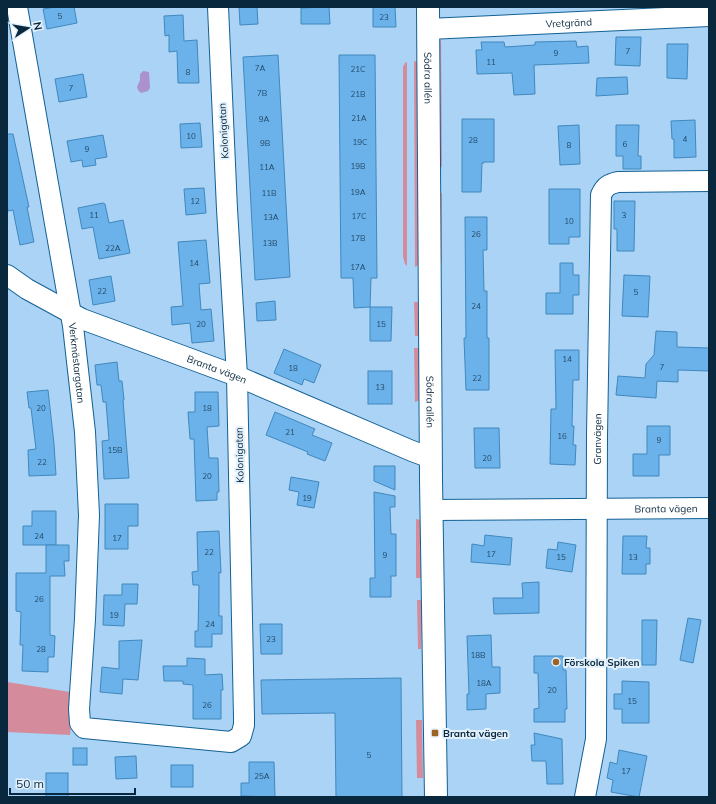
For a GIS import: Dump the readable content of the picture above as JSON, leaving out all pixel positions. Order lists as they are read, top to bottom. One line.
{"streets":{"street":["Vretgränd","Södra allén","Kolonigatan","Verkmästargatan","Branta vägen","Granvägen"]},"crossings":[["Vretgränd","Södra allén"],["Södra allén","Branta vägen"],["Kolonigatan","Verkmästargatan"],["Kolonigatan","Branta vägen"],["Verkmästargatan","Branta vägen"],["Branta vägen","Granvägen"]],"places":{"other":["Förskola Spiken"],"transit":["Branta vägen"]},"house_numbers":["5","23","7","9","11","7A","21C","8","7","7B","21B","21A","9A","10","4","28","19C","9B","6","8","9","19B","11A","19A","11B","12","11","3","17C","13A","10","26","17B","13B","22A","14","17A","22","5","24","20","15","14","7","18","22","13","20","18","21","16","9","15B","20","22","20","19","24","17","22","17","9","15","13","26","19","24","23","28","18B","18A","20","15","26","5","17","25A"],"scale_bar":"50 m","north":"right"}
